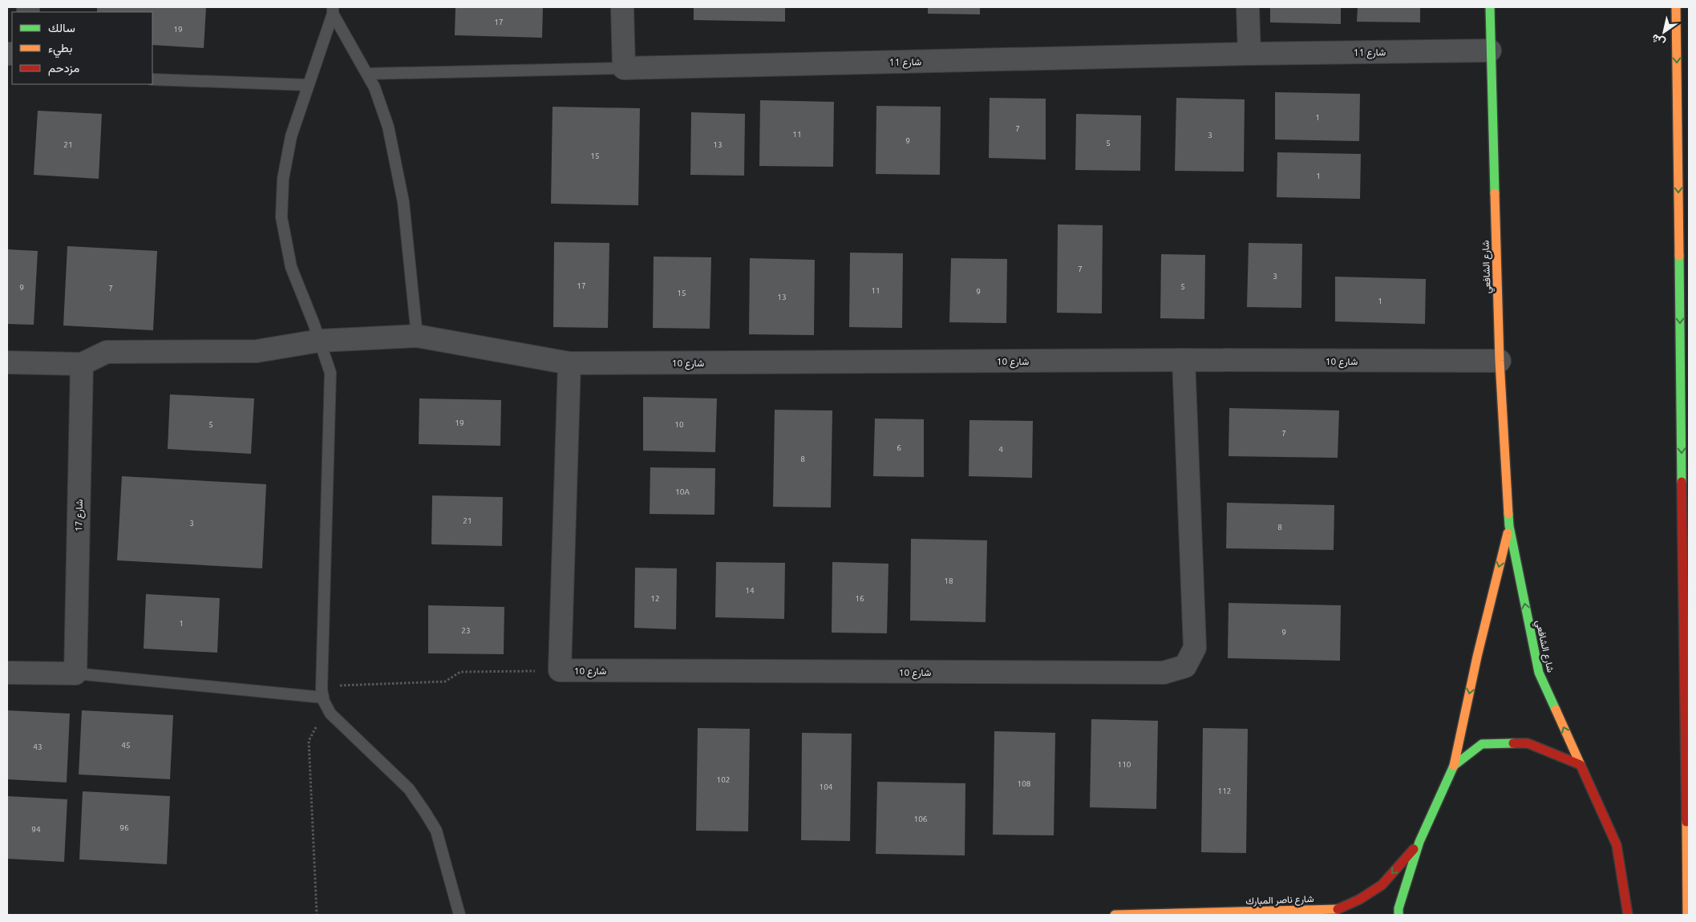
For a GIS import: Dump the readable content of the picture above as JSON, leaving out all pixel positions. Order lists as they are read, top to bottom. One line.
{"streets":{"main road":["شارع الشافعي","شارع ناصر المبارك"],"street":["شارع 11","شارع 10","شارع 17"]},"crossings":[["شارع 11","شارع الشافعي"],["شارع الشافعي","شارع 10"],["شارع الشافعي","شارع ناصر المبارك"]],"one_way":["شارع ناصر المبارك"],"house_numbers":["17","19","1","7","11","3","9","5","21","13","15","1","7","3","17","5","9","7","11","9","15","13","1","19","5","10","7","6","4","8","10A","21","3","8","18","14","12","16","1","23","9","45","43","110","102","108","104","112","106","96","94"],"legend":["سالك","بطيء","مزدحم"],"north":"bottom left"}
